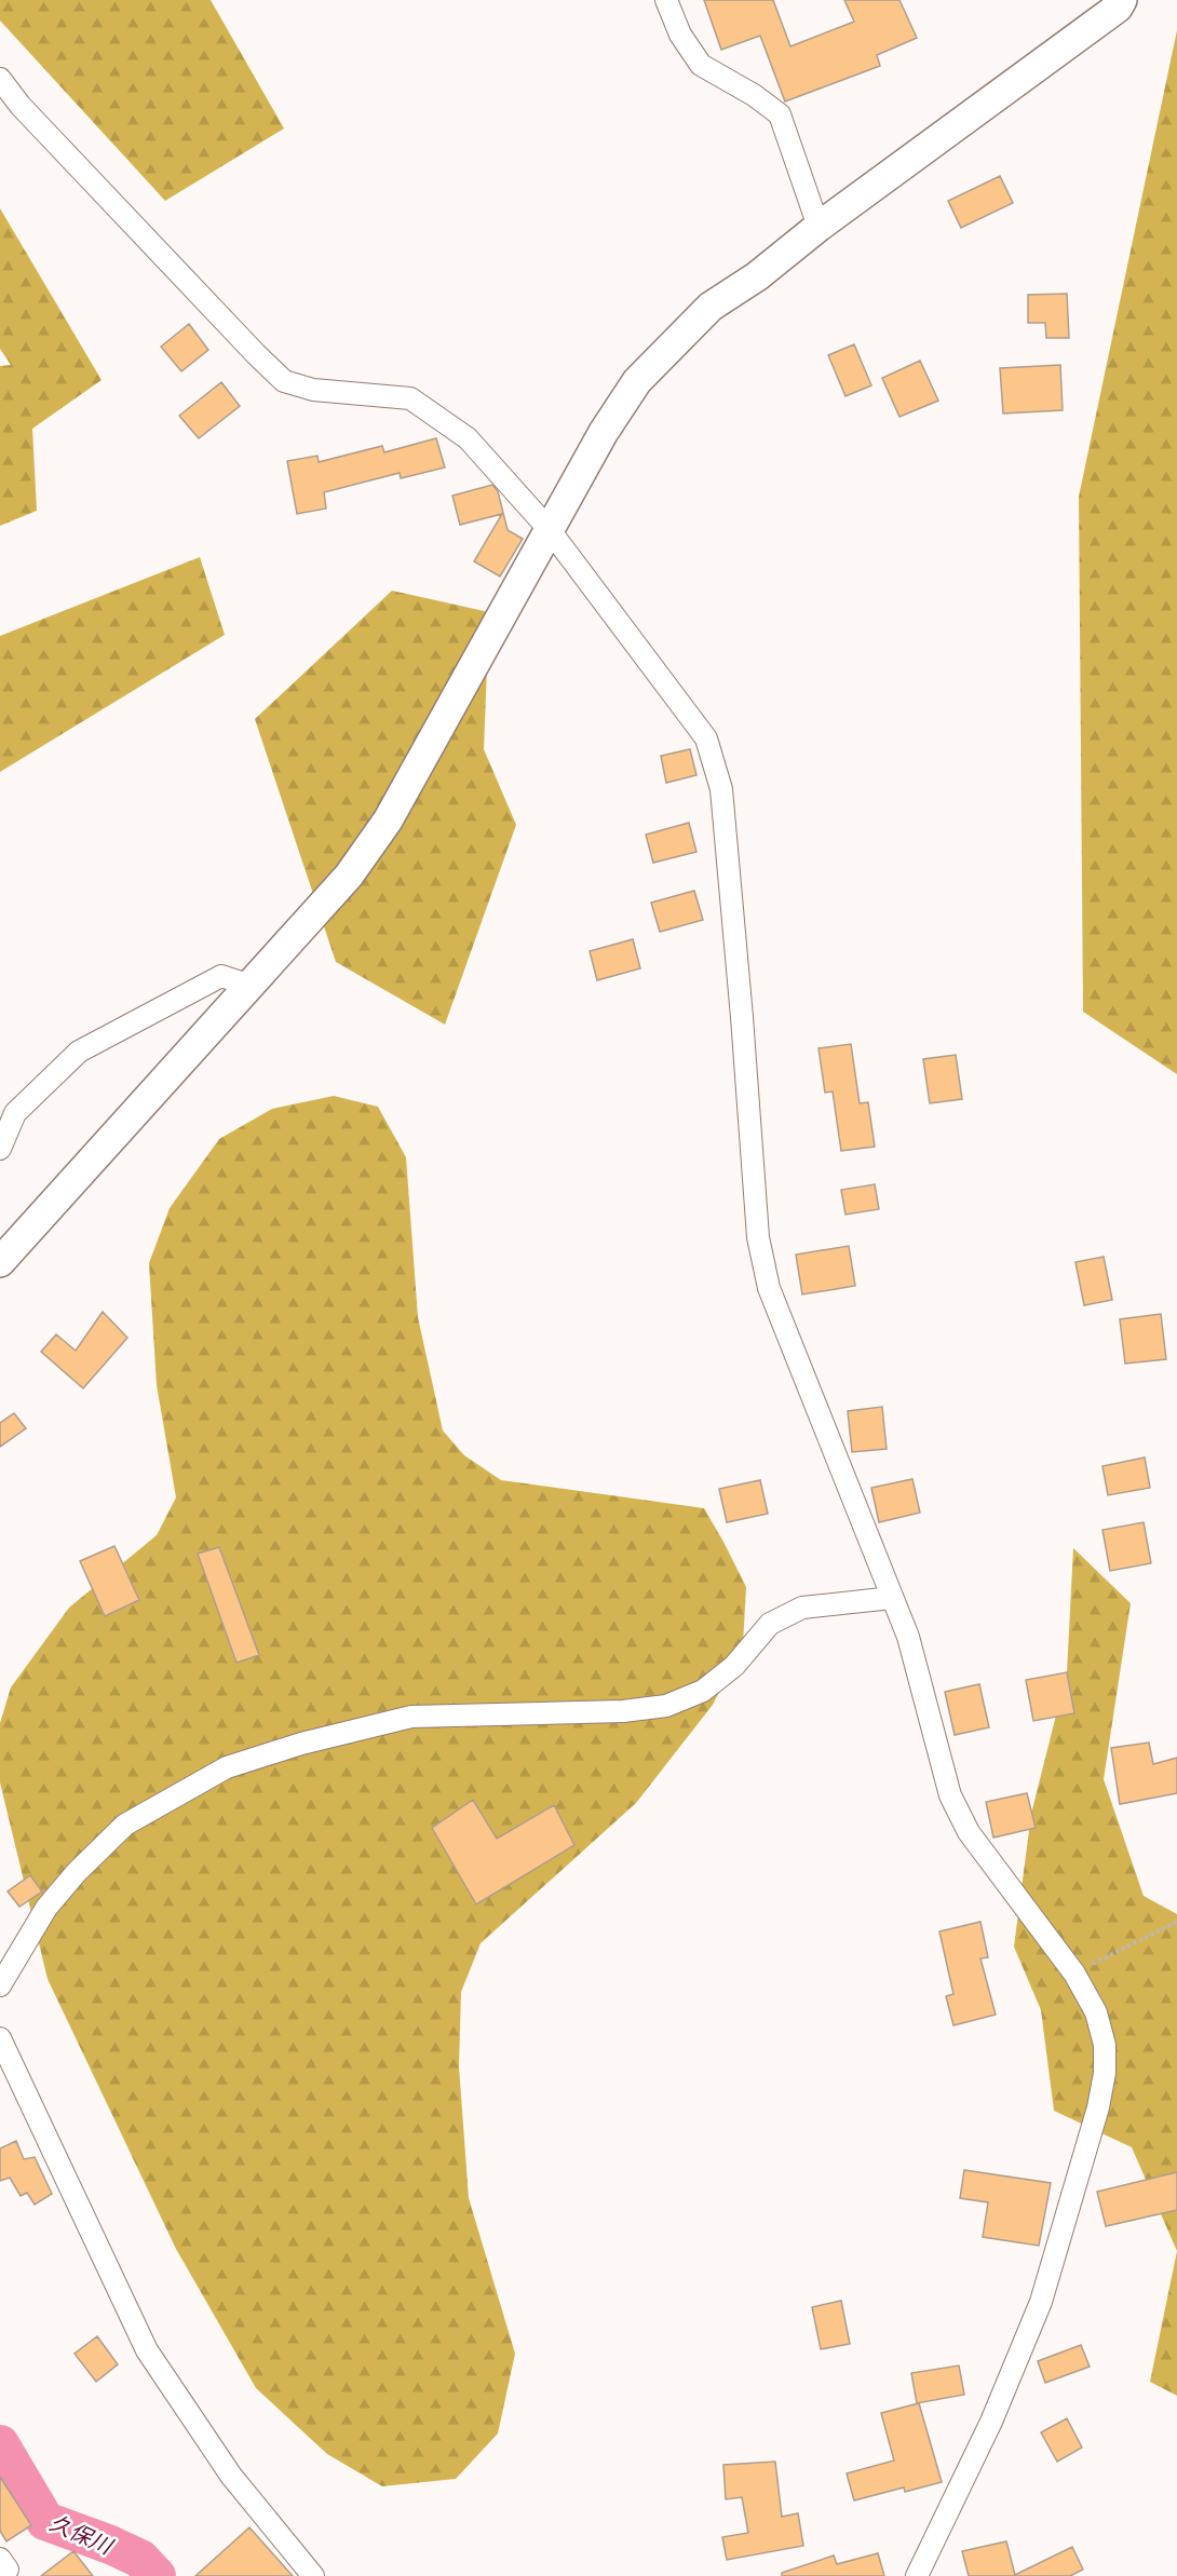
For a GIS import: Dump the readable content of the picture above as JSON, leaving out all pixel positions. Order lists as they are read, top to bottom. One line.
{"water":["久保川"]}
